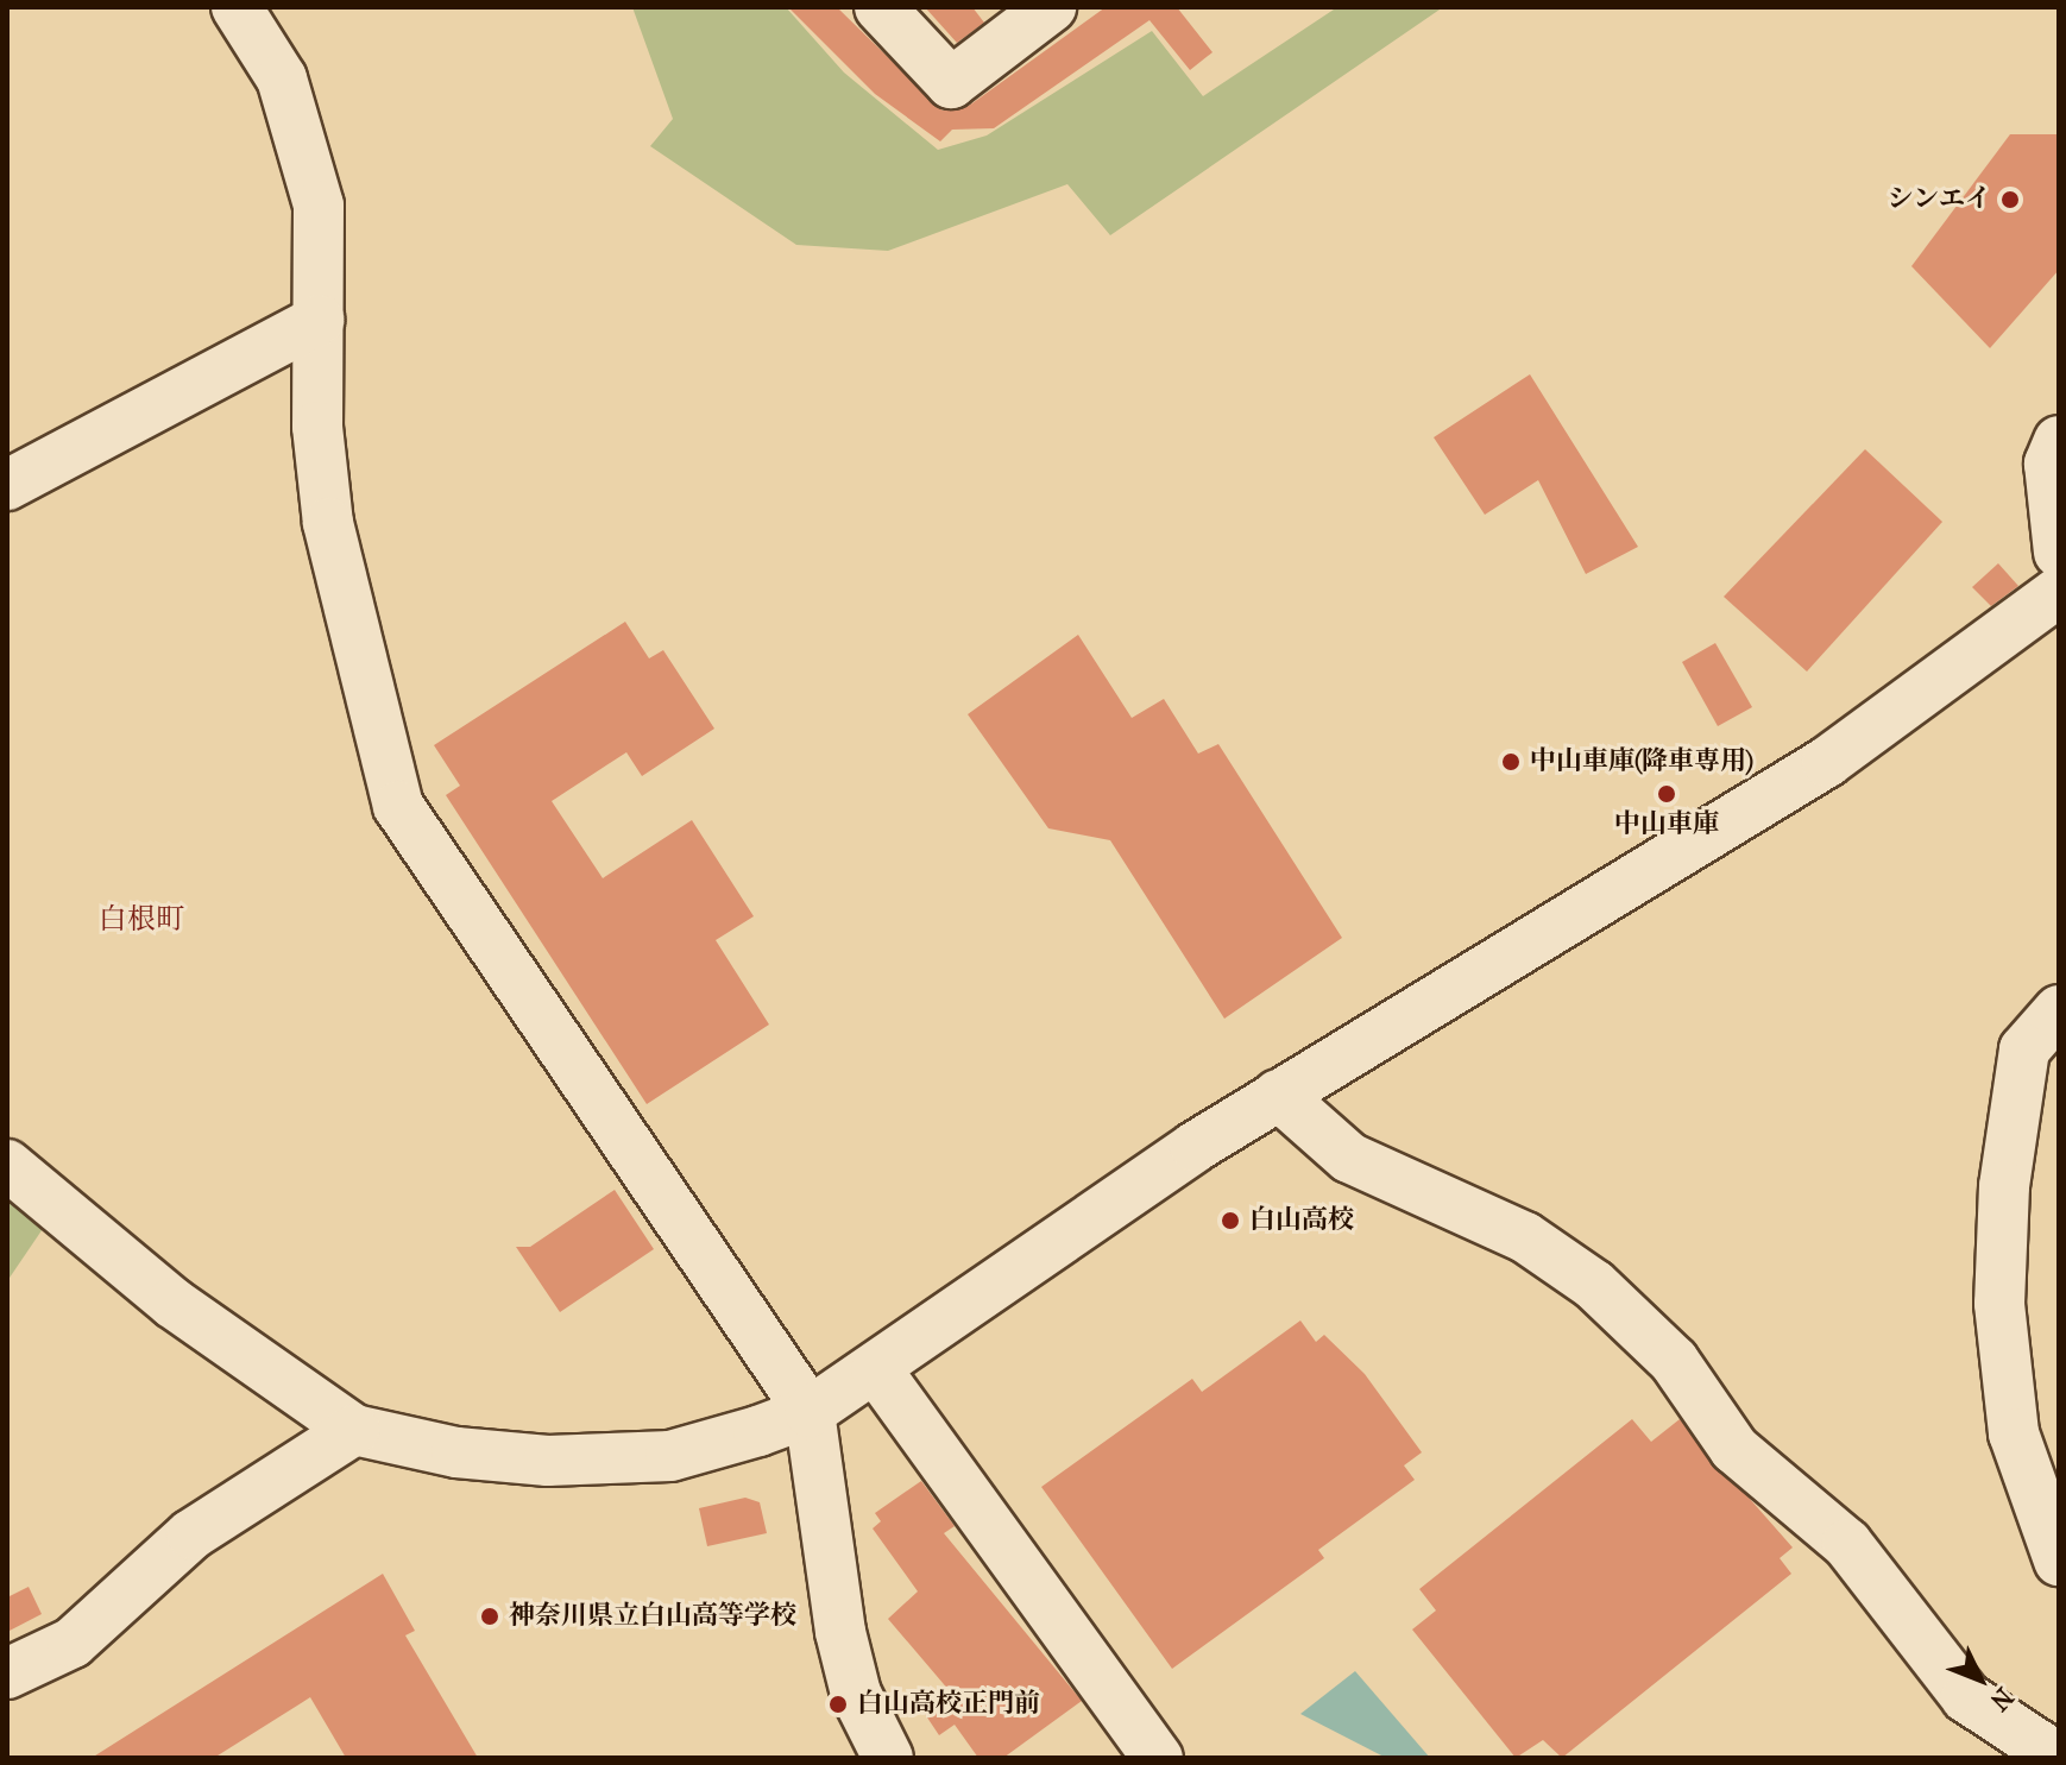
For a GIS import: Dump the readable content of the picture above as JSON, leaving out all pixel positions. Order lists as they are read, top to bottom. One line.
{"districts":["白根町"],"places":["シンエイ","中山車庫(降車専用)","中山車庫","白山高校","神奈川県立白山高等学校","白山高校正門前"],"north":"bottom right"}
